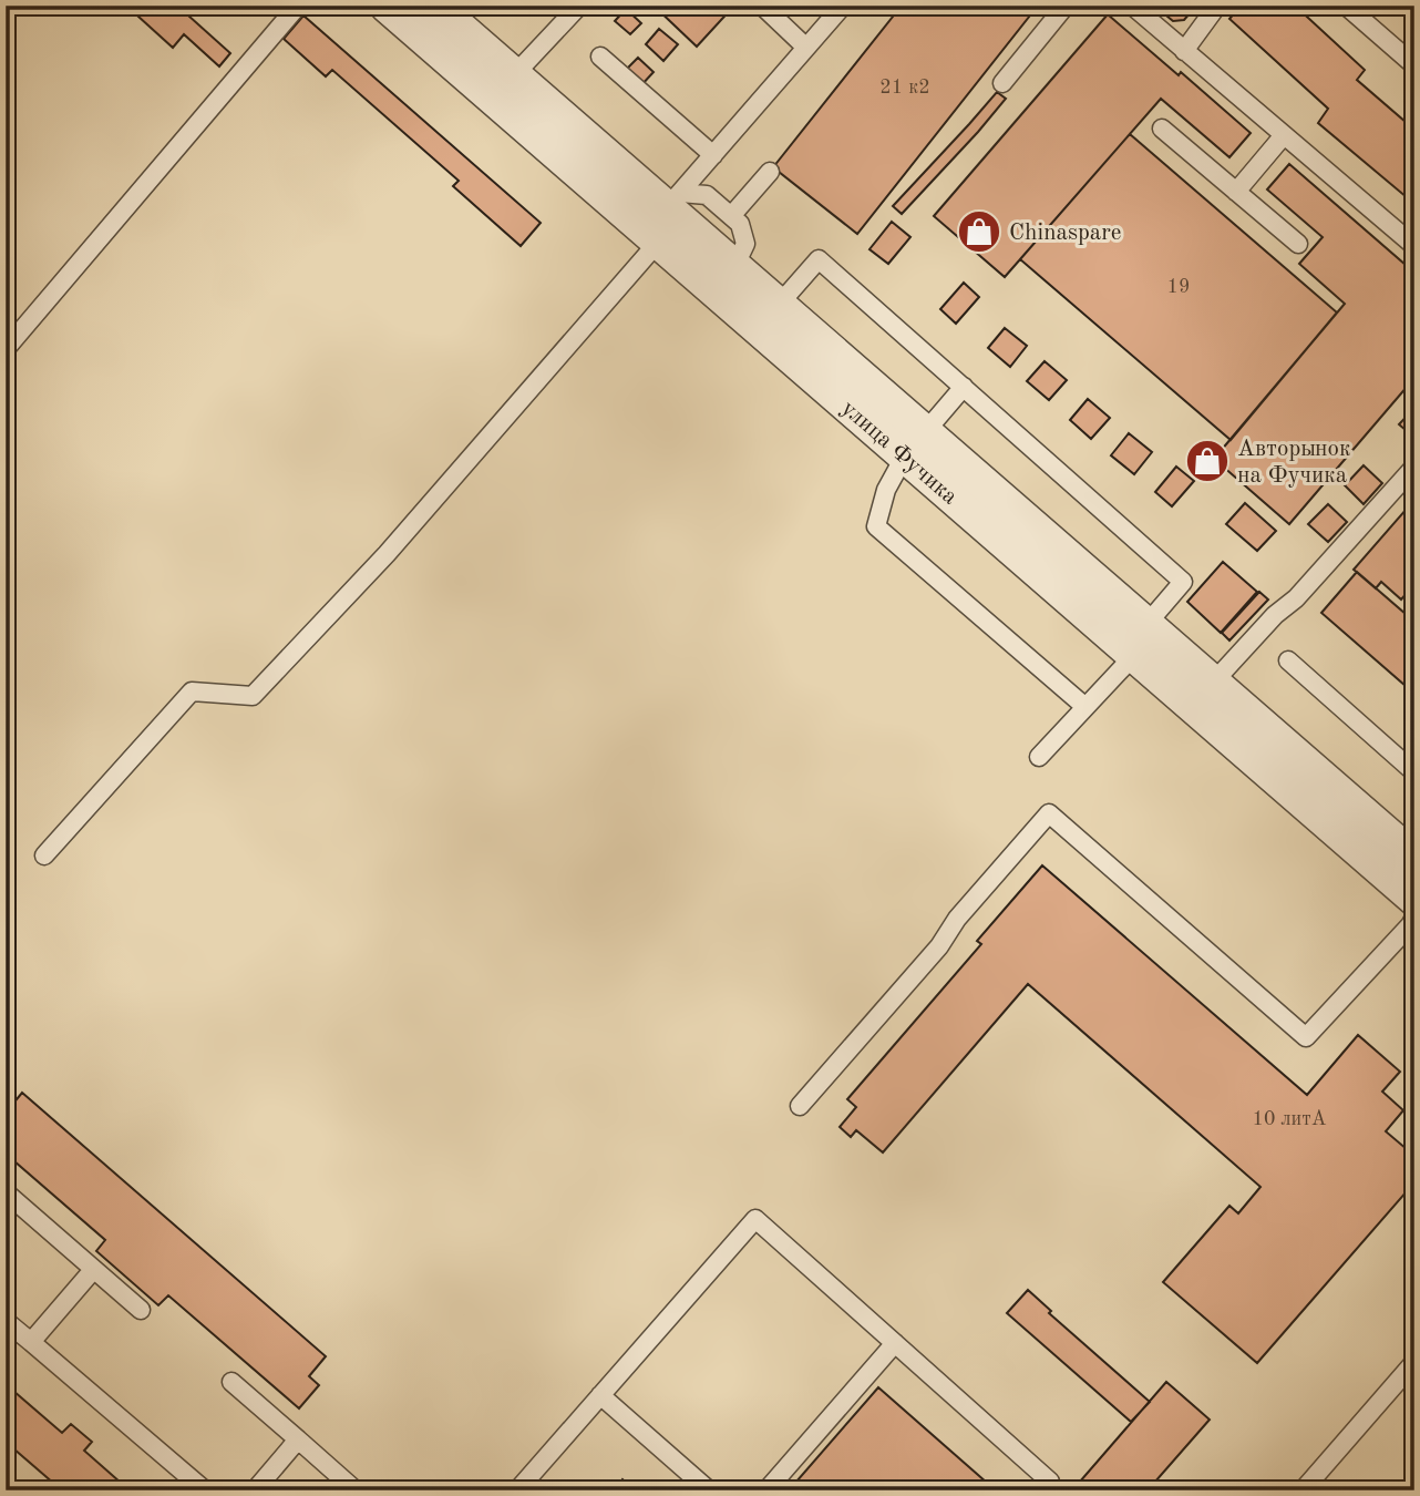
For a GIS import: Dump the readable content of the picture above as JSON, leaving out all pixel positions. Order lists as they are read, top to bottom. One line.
{"streets":{"street":["улица Фучика"]},"places":{"shop":["Chinaspare","Авторынок на Фучика"]},"house_numbers":["21 к2","19","10 литA"]}
